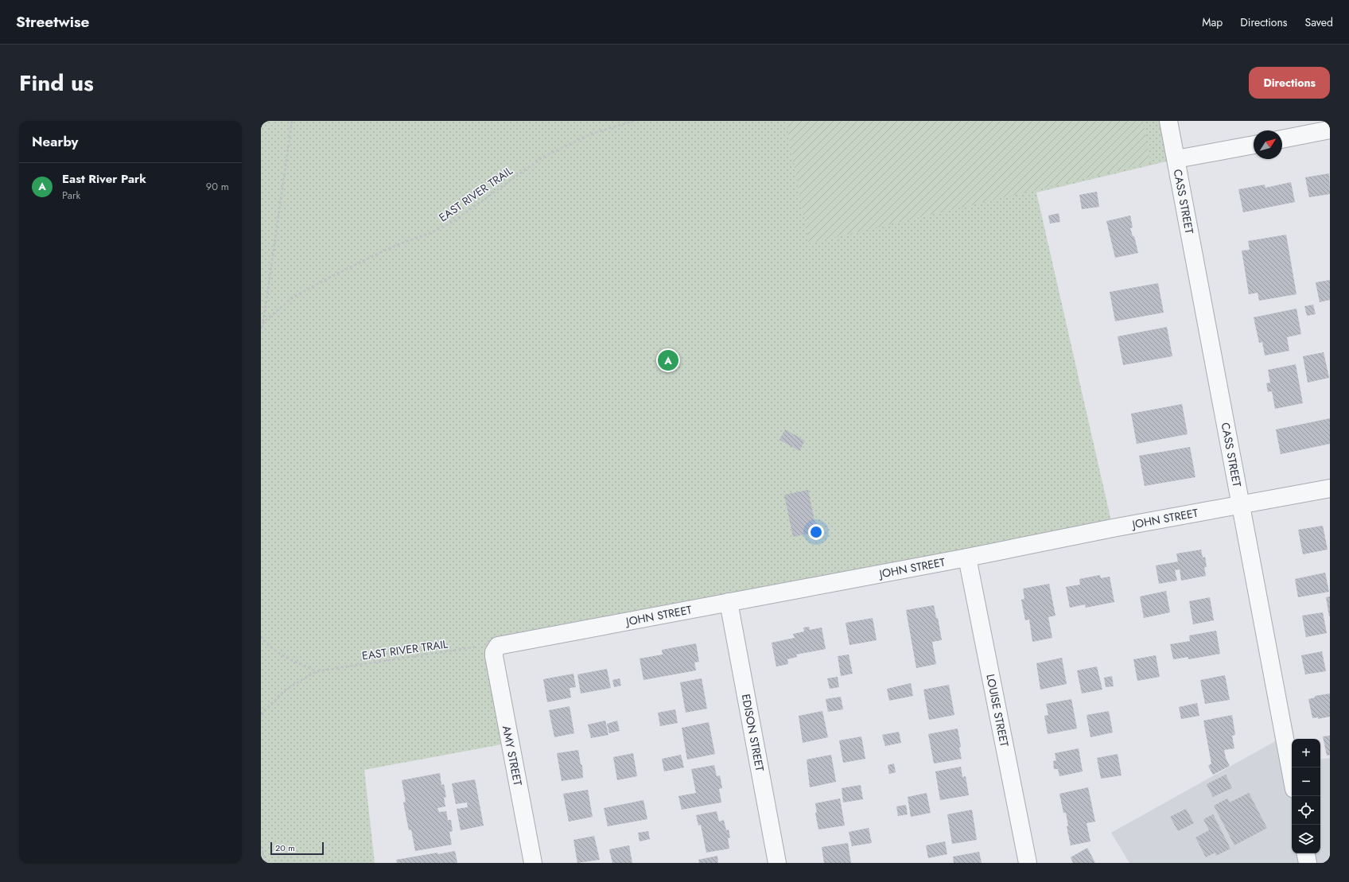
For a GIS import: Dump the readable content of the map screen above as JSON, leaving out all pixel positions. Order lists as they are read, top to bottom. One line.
{"streets":{"street":["CASS STREET","JOHN STREET","LOUISE STREET","EDISON STREET","AMY STREET"],"path":["EAST RIVER TRAIL"]},"crossings":[["EAST RIVER TRAIL","JOHN STREET"],["EAST RIVER TRAIL","AMY STREET"],["CASS STREET","JOHN STREET"],["JOHN STREET","LOUISE STREET"],["JOHN STREET","EDISON STREET"],["JOHN STREET","AMY STREET"]],"scale_bar":"20 m","north":"top right","page":{"header":"Streetwise","nav":["Map","Directions","Saved"],"title":"Find us","buttons":"Directions","heading":"Nearby","list":[{"mark":"A","name":"East River Park","note":"Park","value":"90 m"}],"pins":"A","map_buttons":["+","−"],"scale":"20 m"}}
